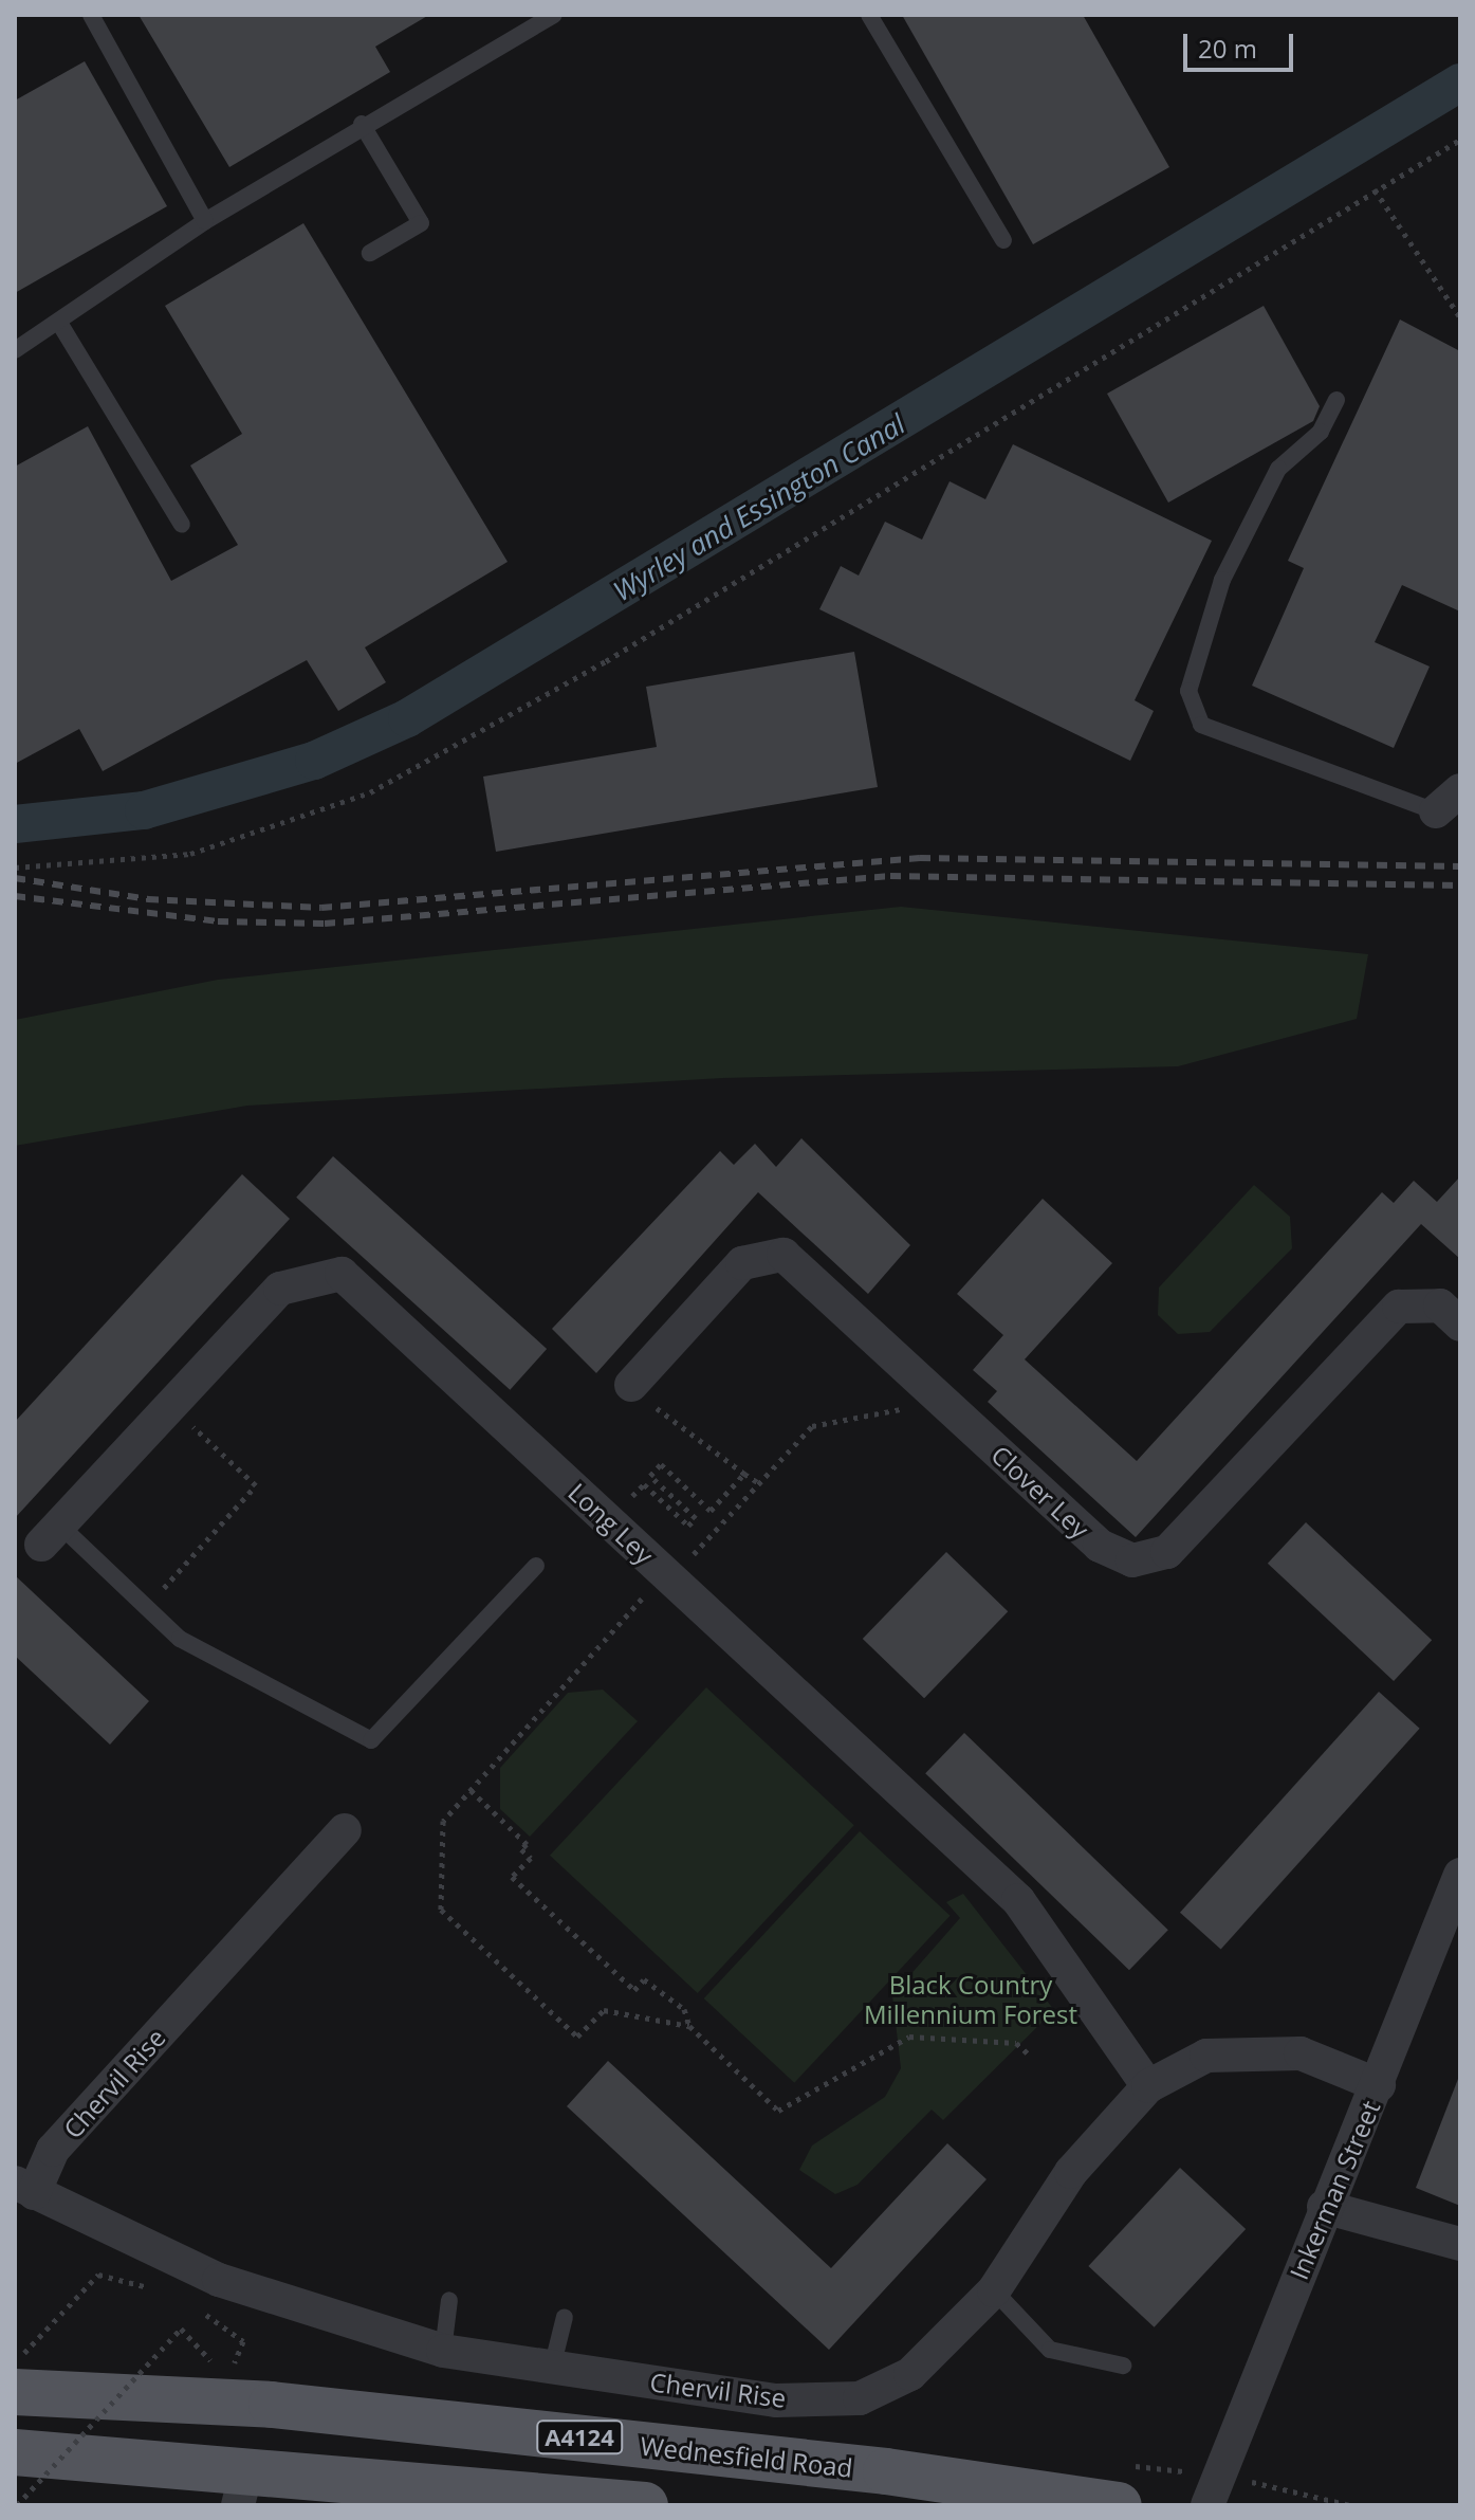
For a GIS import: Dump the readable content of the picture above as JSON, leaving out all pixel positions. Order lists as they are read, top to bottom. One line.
{"streets":{"main road":["A4124","Wednesfield Road"],"street":["Clover Ley","Long Ley","Chervil Rise","Inkerman Street"]},"crossings":[["Long Ley","Chervil Rise"],["Chervil Rise","Inkerman Street"],["A4124","Wednesfield Road"]],"water":["Wyrley and Essington Canal"],"parks":["Black Country Millennium Forest"],"scale_bar":"20 m"}
